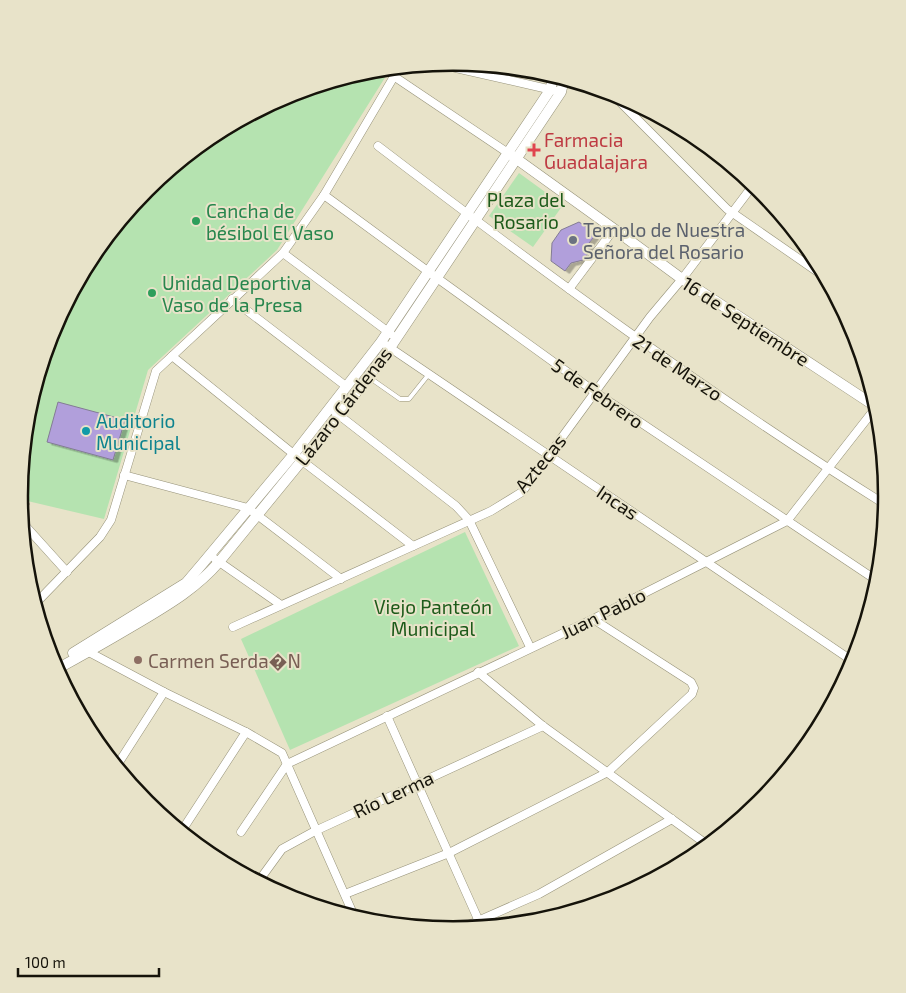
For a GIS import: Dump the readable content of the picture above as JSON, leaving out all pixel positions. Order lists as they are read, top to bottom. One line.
{"streets":{"street":["16 de Septiembre","21 de Marzo","5 de Febrero","Lázaro Cárdenas","Aztecas","Incas","Juan Pablo","Río Lerma"]},"crossings":[["16 de Septiembre","Lázaro Cárdenas"],["16 de Septiembre","Aztecas"],["21 de Marzo","Lázaro Cárdenas"],["21 de Marzo","Aztecas"],["21 de Marzo","Juan Pablo"],["5 de Febrero","Lázaro Cárdenas"],["5 de Febrero","Aztecas"],["5 de Febrero","Juan Pablo"],["Lázaro Cárdenas","Incas"],["Aztecas","Incas"],["Incas","Juan Pablo"]],"parks":["Plaza del Rosario","Viejo Panteón Municipal"],"places":{"health":["Farmacia Guadalajara"],"other":["Cancha de bésibol El Vaso","Templo de Nuestra Señora del Rosario","Unidad Deportiva Vaso de la Presa","Auditorio Municipal","Carmen Serda�N"]},"scale_bar":"100 m"}
